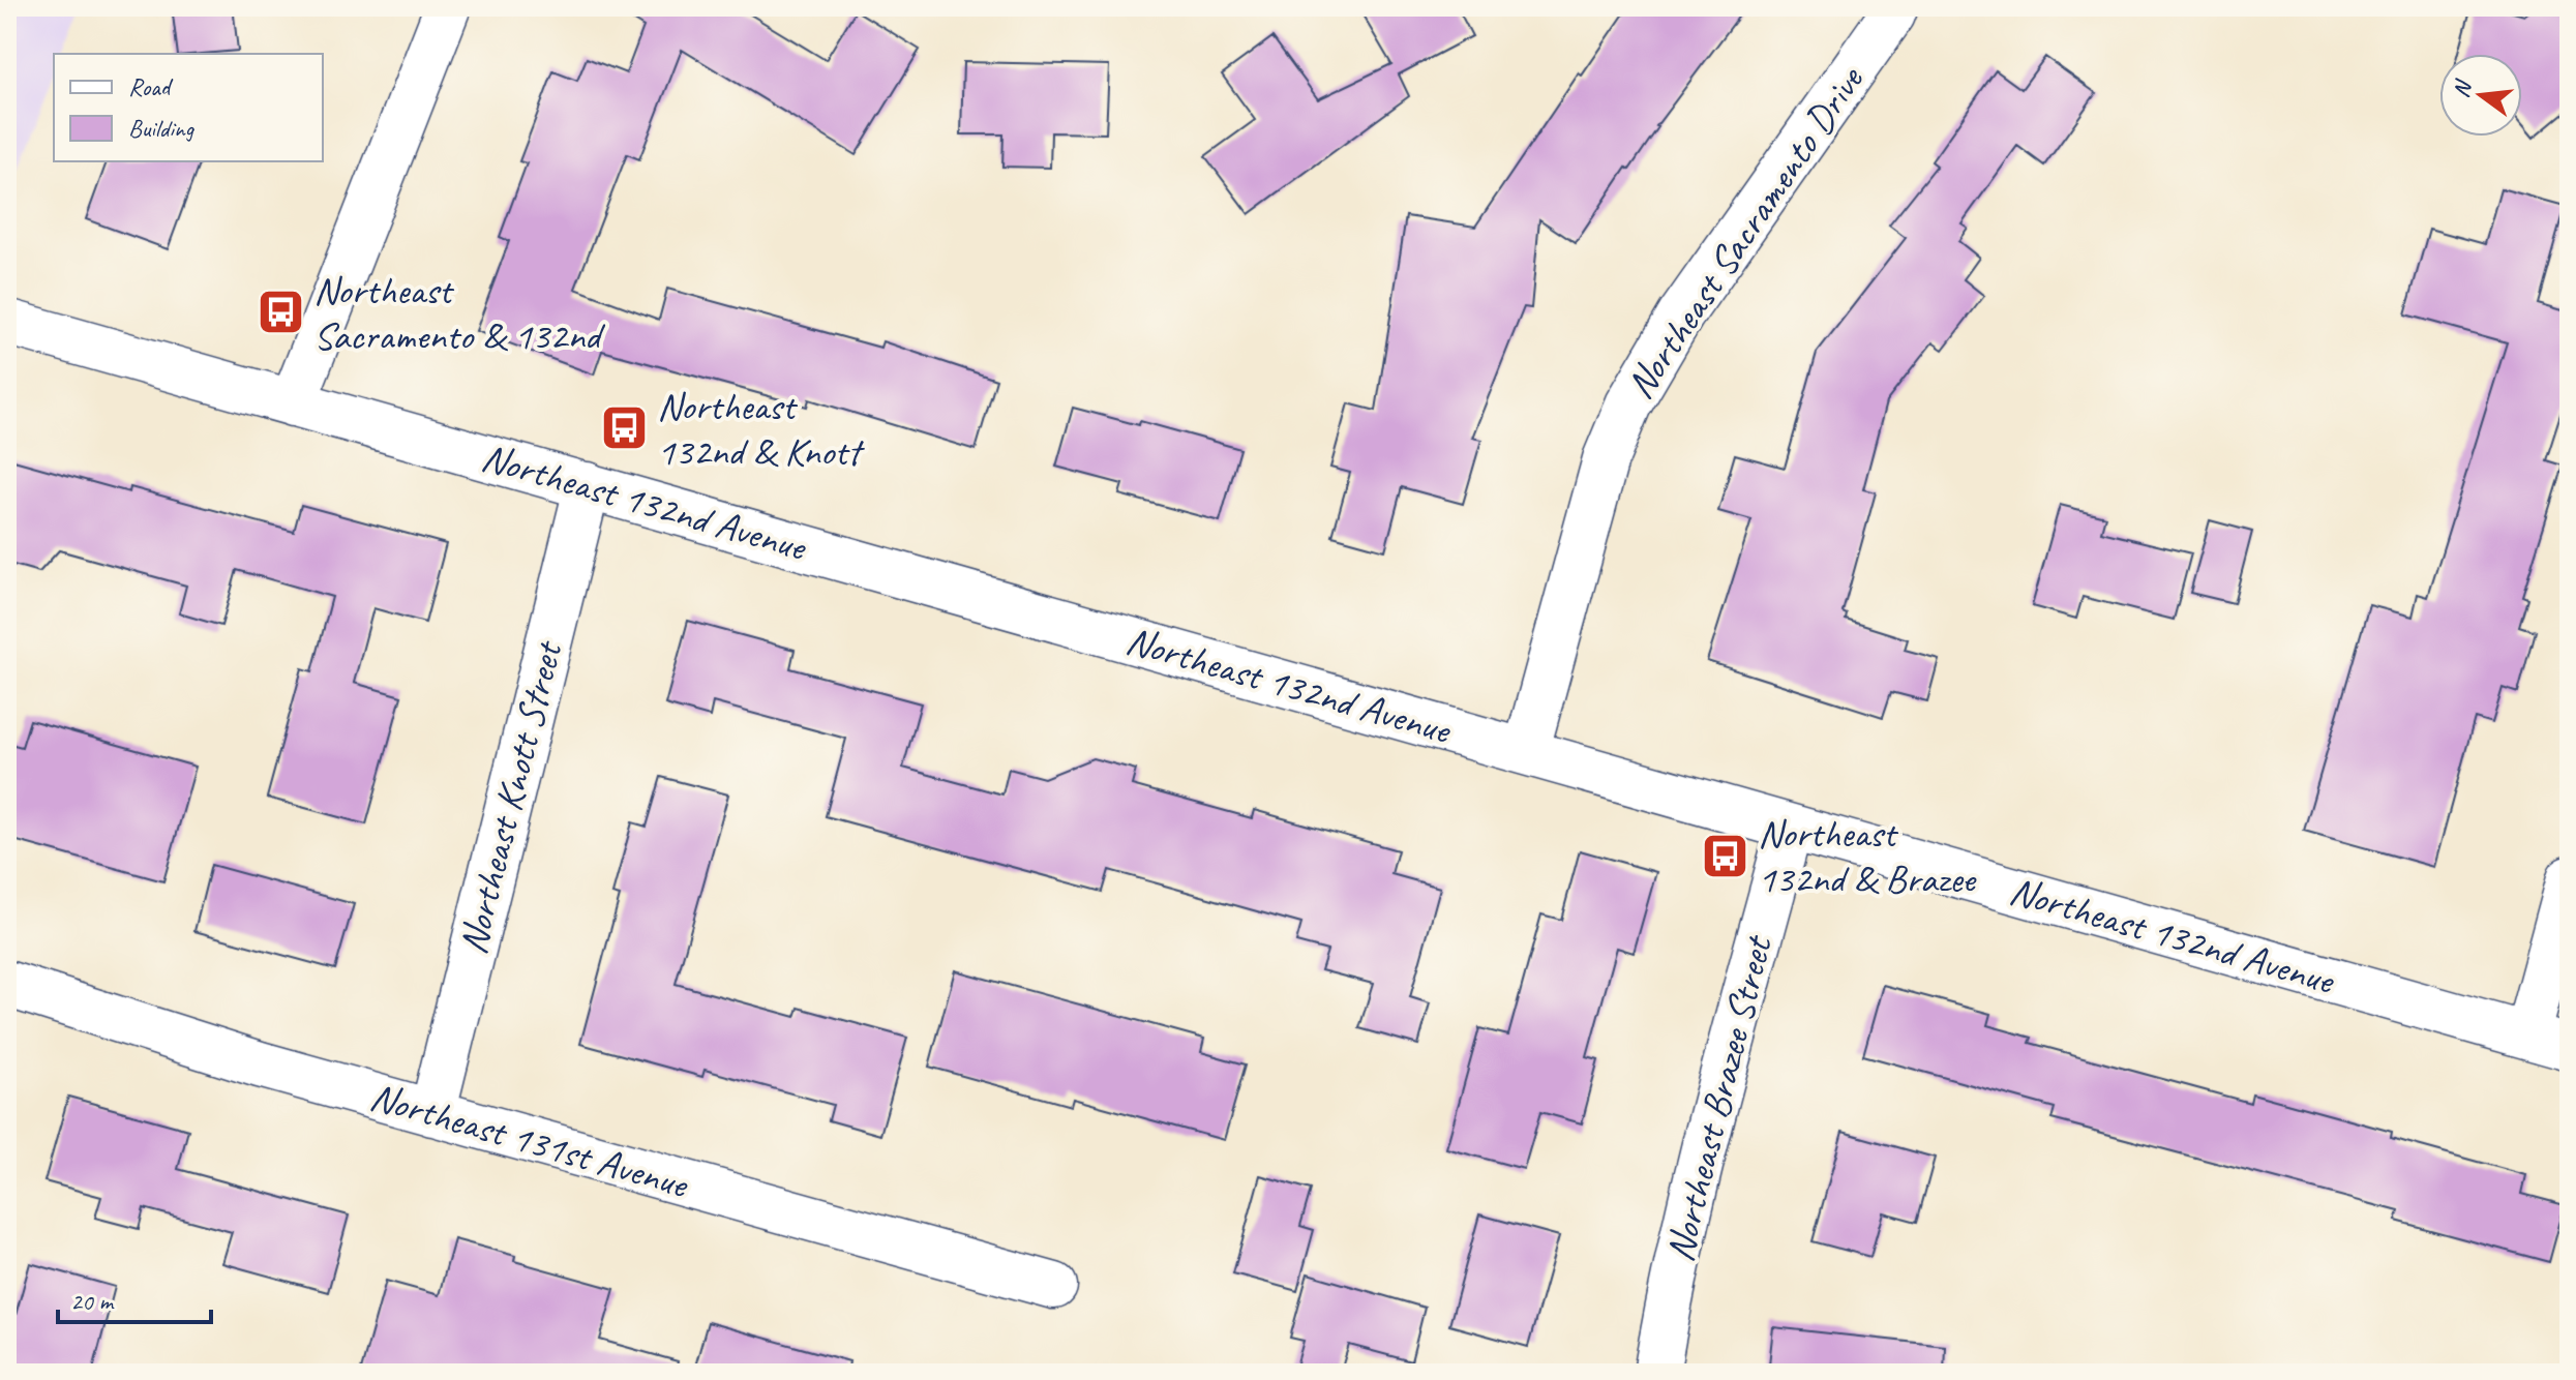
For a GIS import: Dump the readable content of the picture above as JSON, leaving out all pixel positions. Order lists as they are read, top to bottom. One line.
{"streets":{"street":["Northeast Sacramento Drive","Northeast 132nd Avenue","Northeast Knott Street","Northeast Brazee Street","Northeast 131st Avenue"]},"crossings":[["Northeast Sacramento Drive","Northeast 132nd Avenue"],["Northeast 132nd Avenue","Northeast Knott Street"],["Northeast 132nd Avenue","Northeast Brazee Street"],["Northeast Knott Street","Northeast 131st Avenue"]],"places":{"bus stop":["Northeast Sacramento & 132nd","Northeast 132nd & Knott","Northeast 132nd & Brazee"]},"legend":["Road","Building"],"scale_bar":"20 m","north":"left"}
